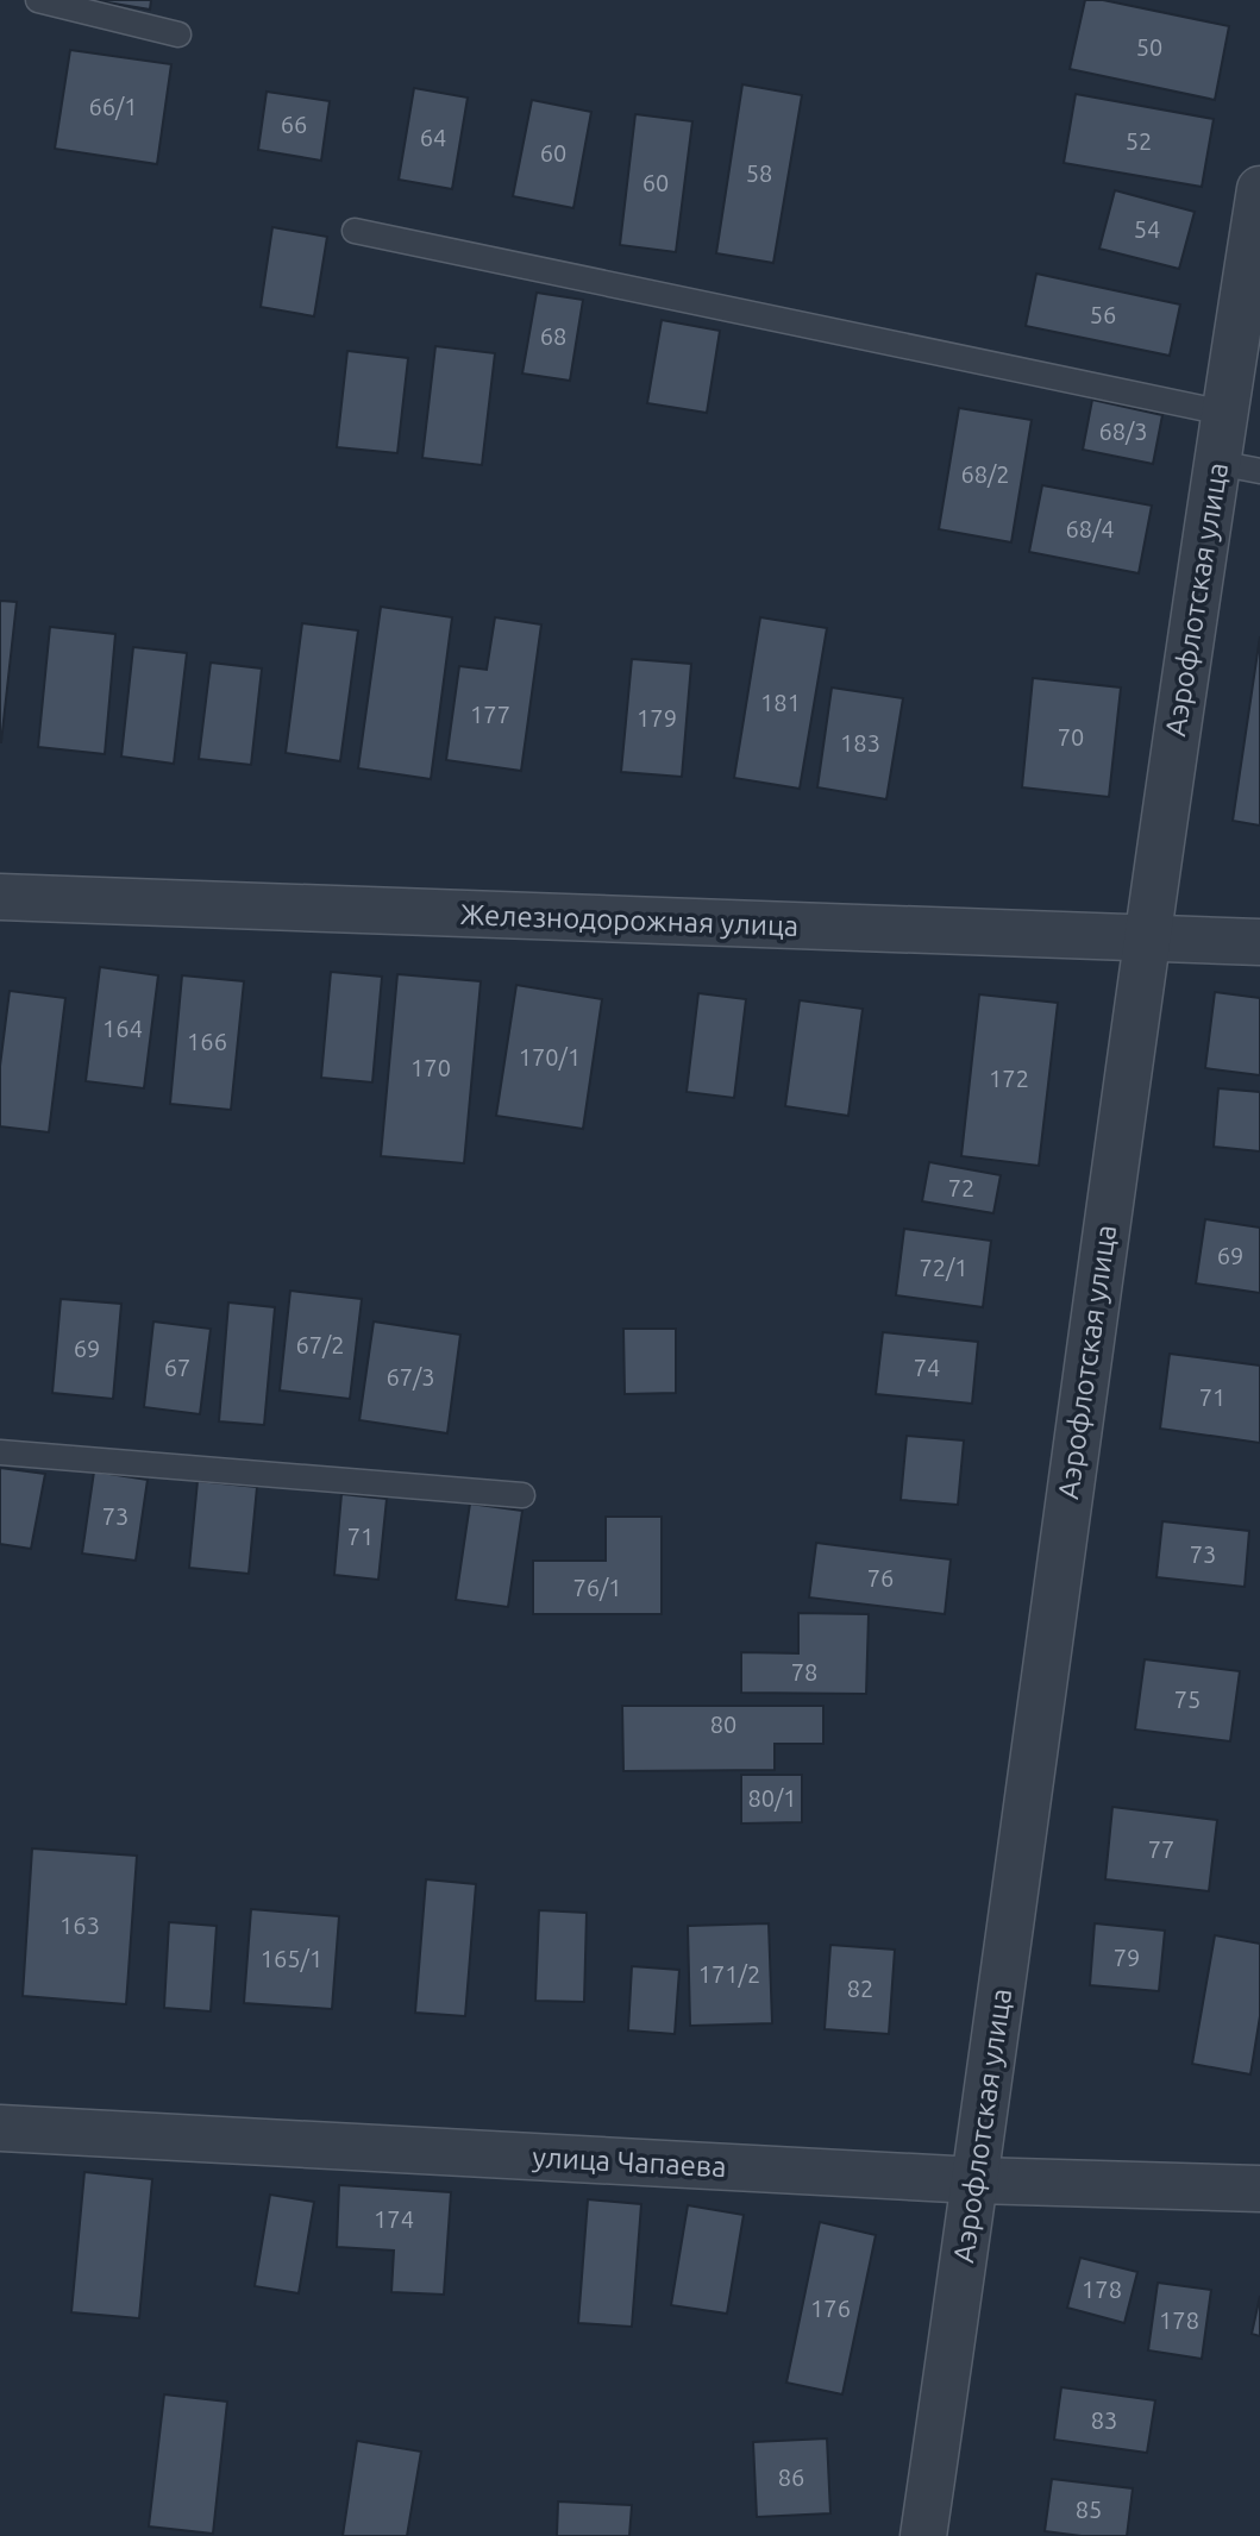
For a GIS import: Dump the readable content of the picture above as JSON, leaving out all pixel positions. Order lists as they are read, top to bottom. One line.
{"streets":{"street":["Аэрофлотская улица","Железнодорожная улица","улица Чапаева"]},"crossings":[["Аэрофлотская улица","Железнодорожная улица"],["Аэрофлотская улица","улица Чапаева"]],"house_numbers":["50","66/1","66","64","52","60","58","60","54","56","68","68/3","68/2","68/4","181","177","179","70","183","164","166","170/1","170","172","72","69","72/1","67/2","69","67","74","67/3","71","73","71","73","76","76/1","78","75","80","80/1","77","163","79","165/1","171/2","82","174","178","176","178","83","86","85"]}
